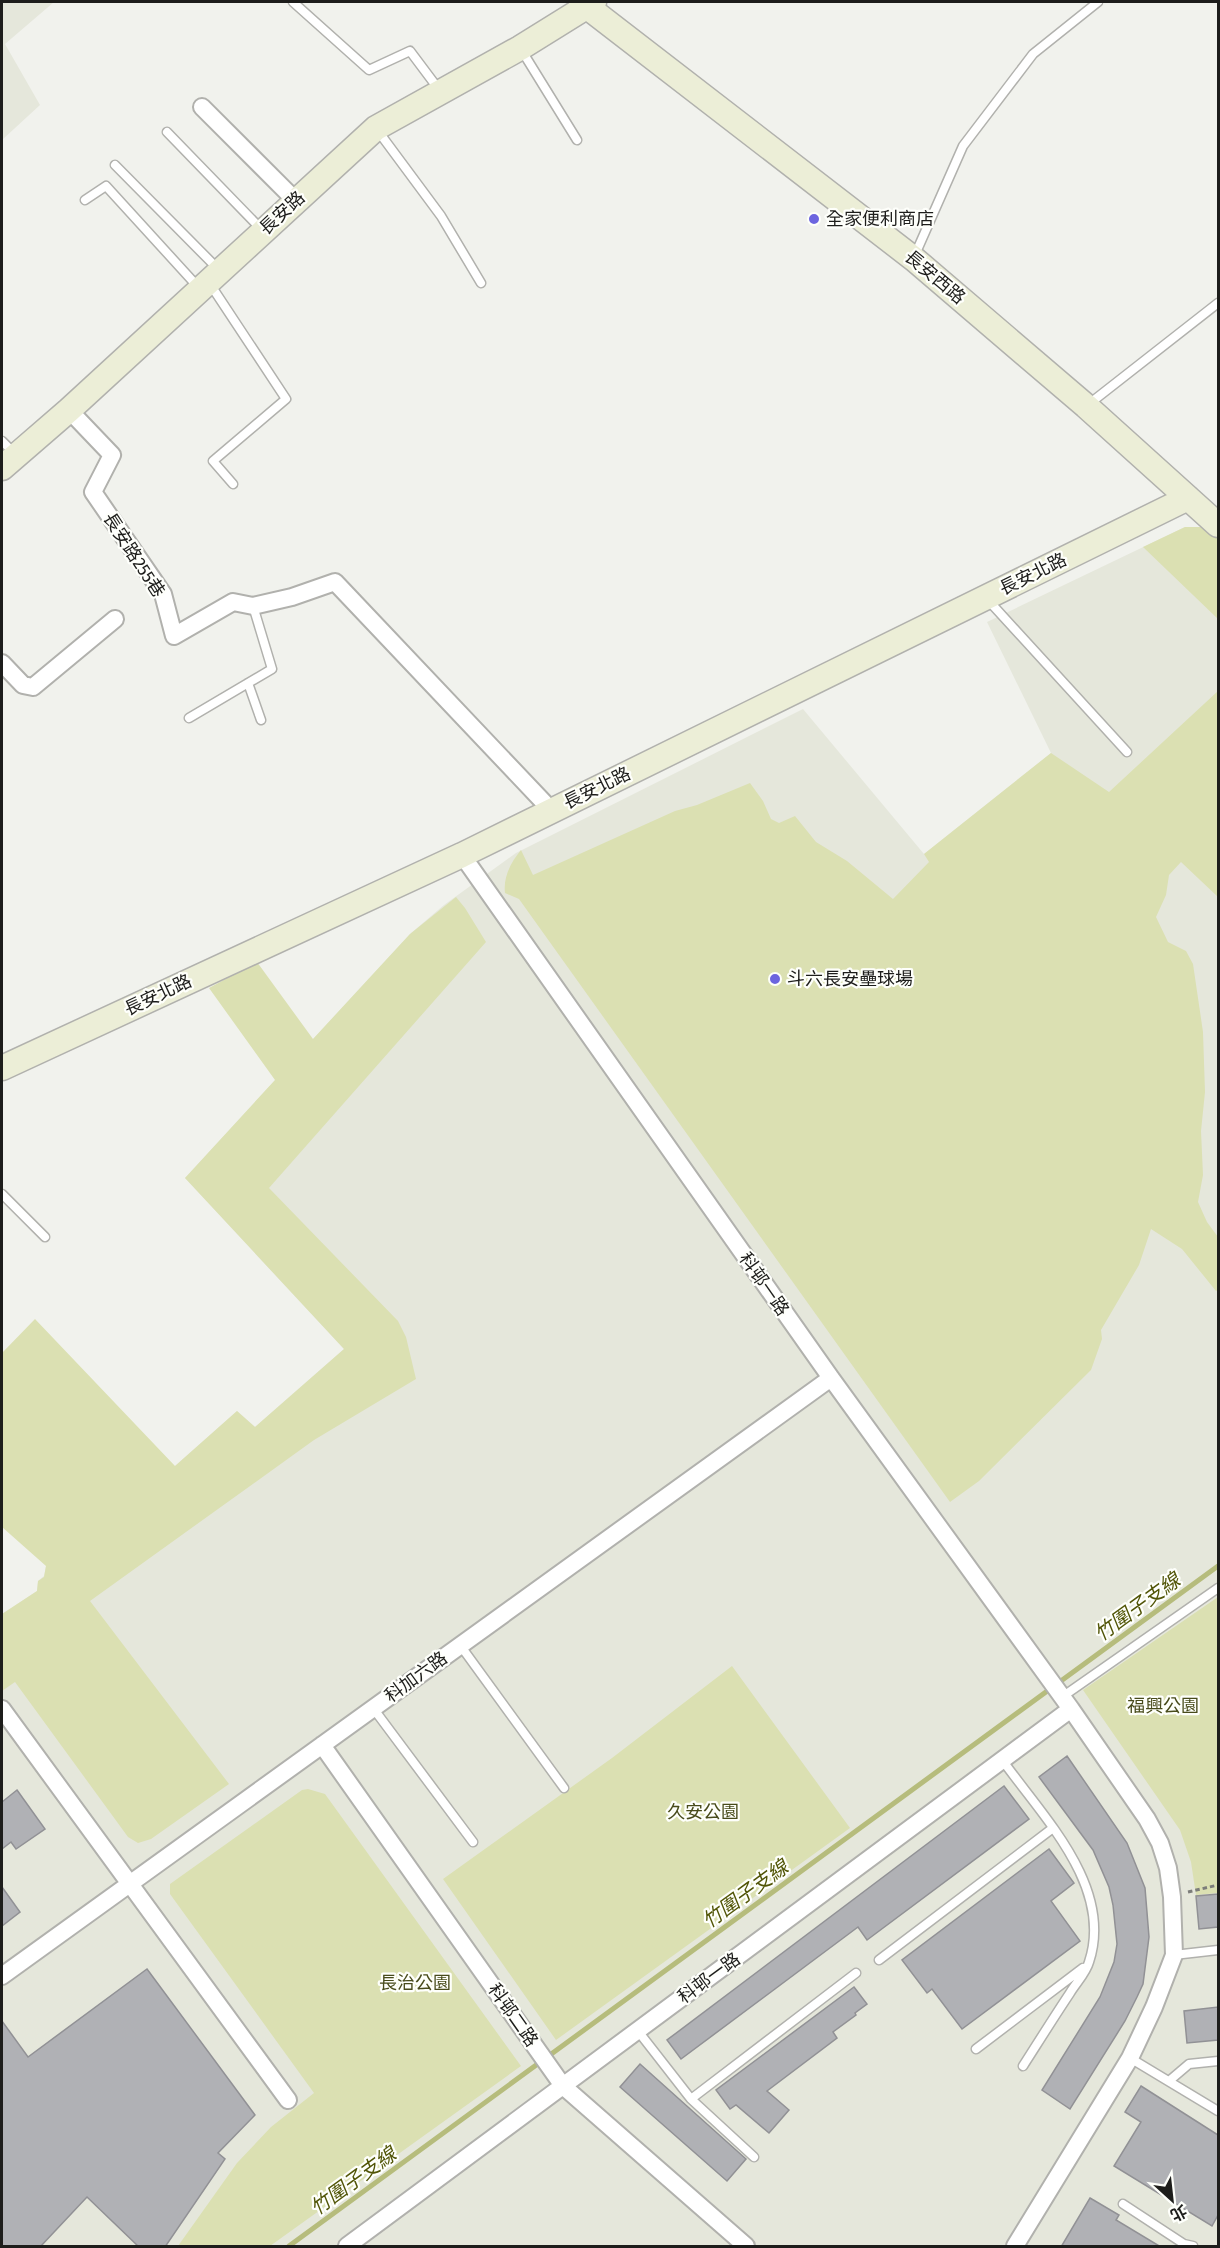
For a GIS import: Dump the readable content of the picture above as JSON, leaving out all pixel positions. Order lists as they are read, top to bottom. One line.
{"streets":{"street":["長安路","長安西路","長安路255巷","長安北路","科邨一路","科加六路","科邨二路"]},"crossings":[["長安路","長安西路"],["長安路","長安路255巷"],["長安西路","長安北路"],["長安北路","科邨一路"],["科邨一路","科加六路"],["科邨一路","科邨二路"],["科加六路","科邨二路"]],"water":["竹圍子支線"],"parks":["福興公園","久安公園","長治公園"],"places":["全家便利商店","斗六長安壘球場"],"north":"bottom right"}
